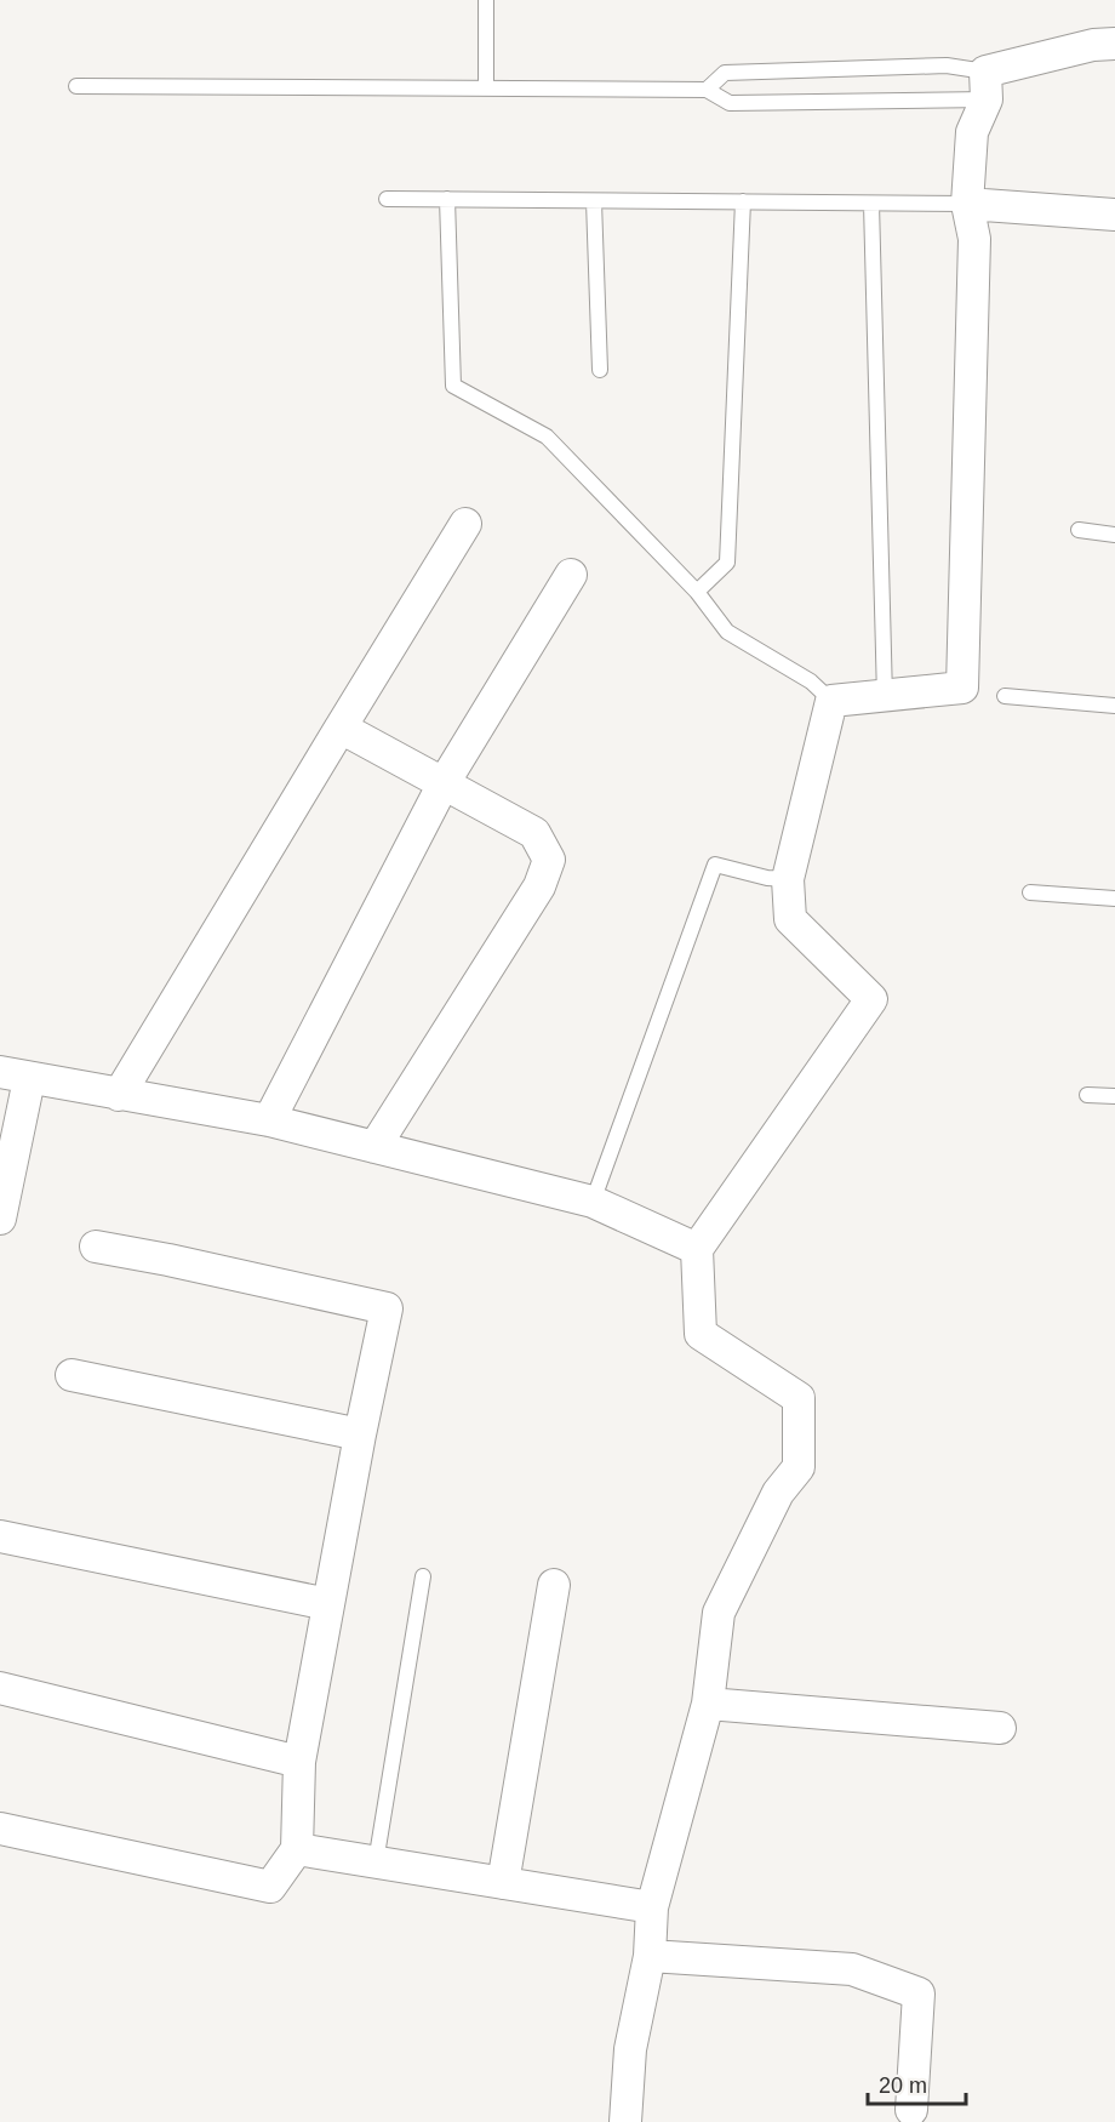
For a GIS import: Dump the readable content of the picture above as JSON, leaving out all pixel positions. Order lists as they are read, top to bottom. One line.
{"scale_bar":"20 m"}
